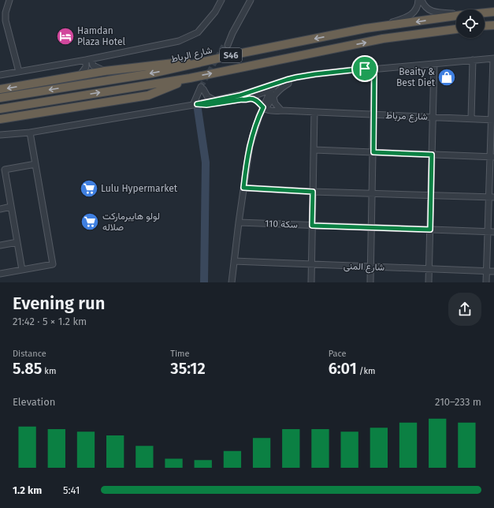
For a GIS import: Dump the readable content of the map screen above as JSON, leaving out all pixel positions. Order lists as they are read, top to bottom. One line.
{"streets":{"highway":["شارع الرباط","S46"],"street":["شارع مرباط","سكة 110","شارع المنى"]},"places":{"hotel":["Hamdan Plaza Hotel"],"shop":["Beaity & Best Diet"],"supermarket":["Lulu Hypermarket","لولو هايبرماركت صلاله"]},"page":{"heading":["Evening run","21:42 · 5 × 1.2 km"],"stats":[["Distance","5.85 km"],["Time","35:12"],["Pace","6:01 /km"]],"chart":["Elevation","210–233 m"],"list":[{"name":"1.2 km","note":"5:41"}]}}
